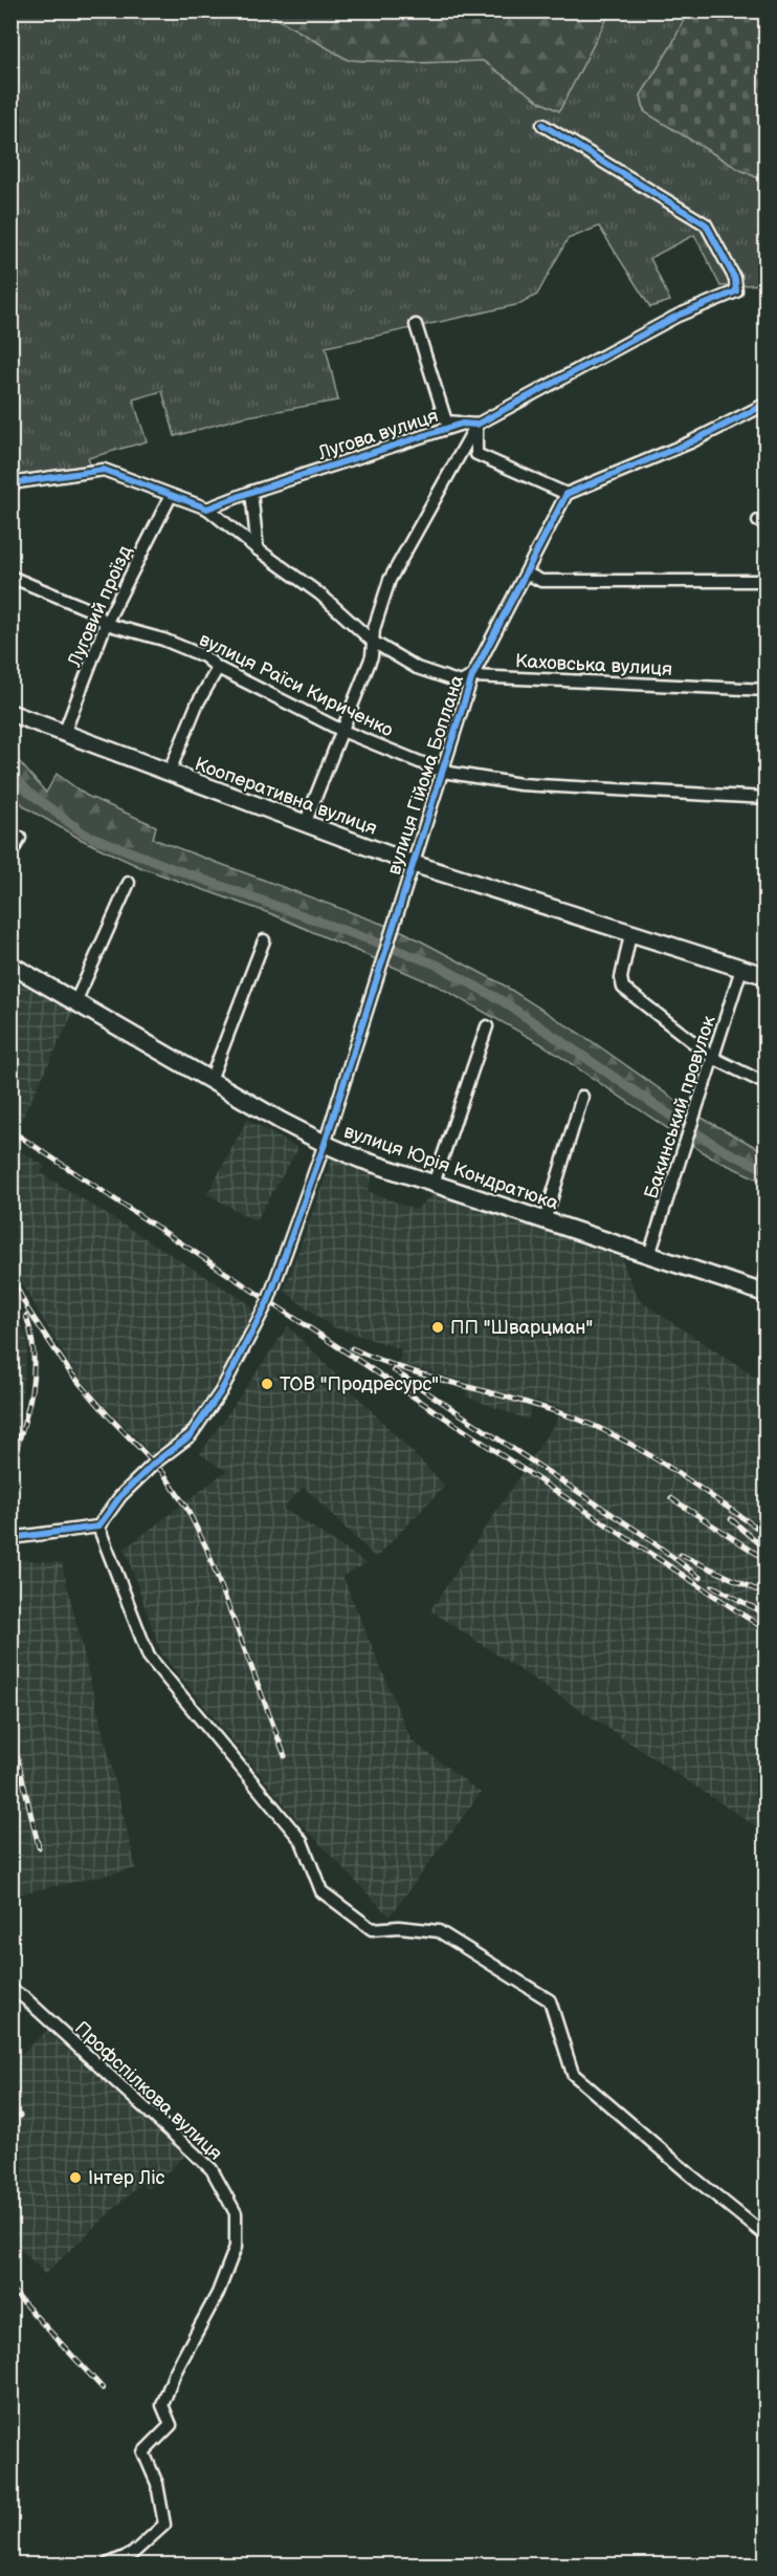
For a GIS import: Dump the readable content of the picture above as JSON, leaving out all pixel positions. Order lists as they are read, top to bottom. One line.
{"streets":{"street":["Лугова вулиця","Луговий проїзд","Каховська вулиця","вулиця Раїси Кириченко","вулиця Гійома Боплана","Кооперативна вулиця","Бакинський провулок","вулиця Юрія Кондратюка","Профспілкова вулиця"]},"crossings":[["Лугова вулиця","Каховська вулиця"],["Луговий проїзд","вулиця Раїси Кириченко"],["Луговий проїзд","Кооперативна вулиця"],["Каховська вулиця","вулиця Гійома Боплана"],["вулиця Раїси Кириченко","вулиця Гійома Боплана"],["вулиця Гійома Боплана","Кооперативна вулиця"],["вулиця Гійома Боплана","вулиця Юрія Кондратюка"],["Кооперативна вулиця","Бакинський провулок"],["Бакинський провулок","вулиця Юрія Кондратюка"]],"places":["ПП \"Шварцман\"","ТОВ \"Продресурс\"","Інтер Ліс"]}
